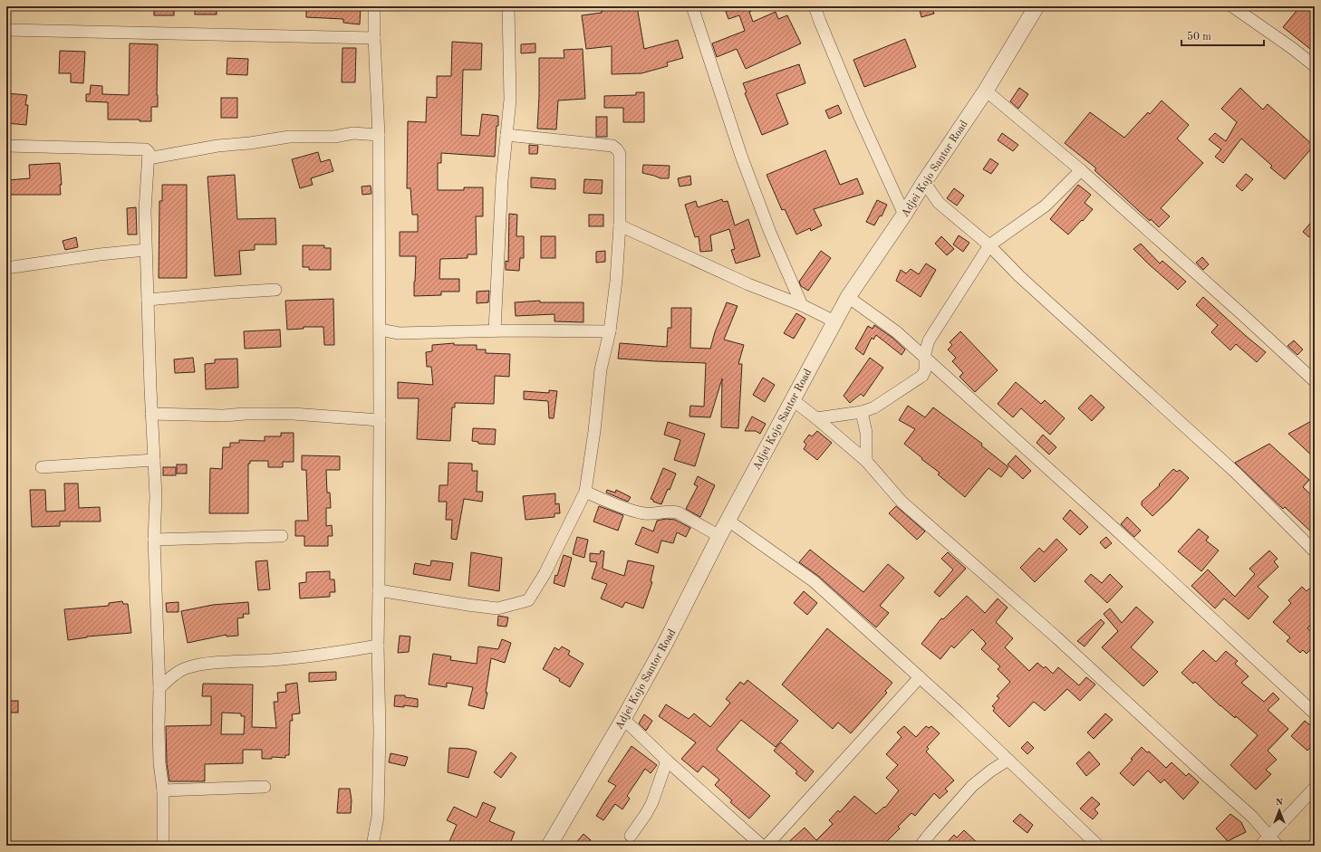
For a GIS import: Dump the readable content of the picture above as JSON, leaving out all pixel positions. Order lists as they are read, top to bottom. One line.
{"streets":{"street":["Adjei Kojo Santor Road"]},"scale_bar":"50 m","north":"top"}
